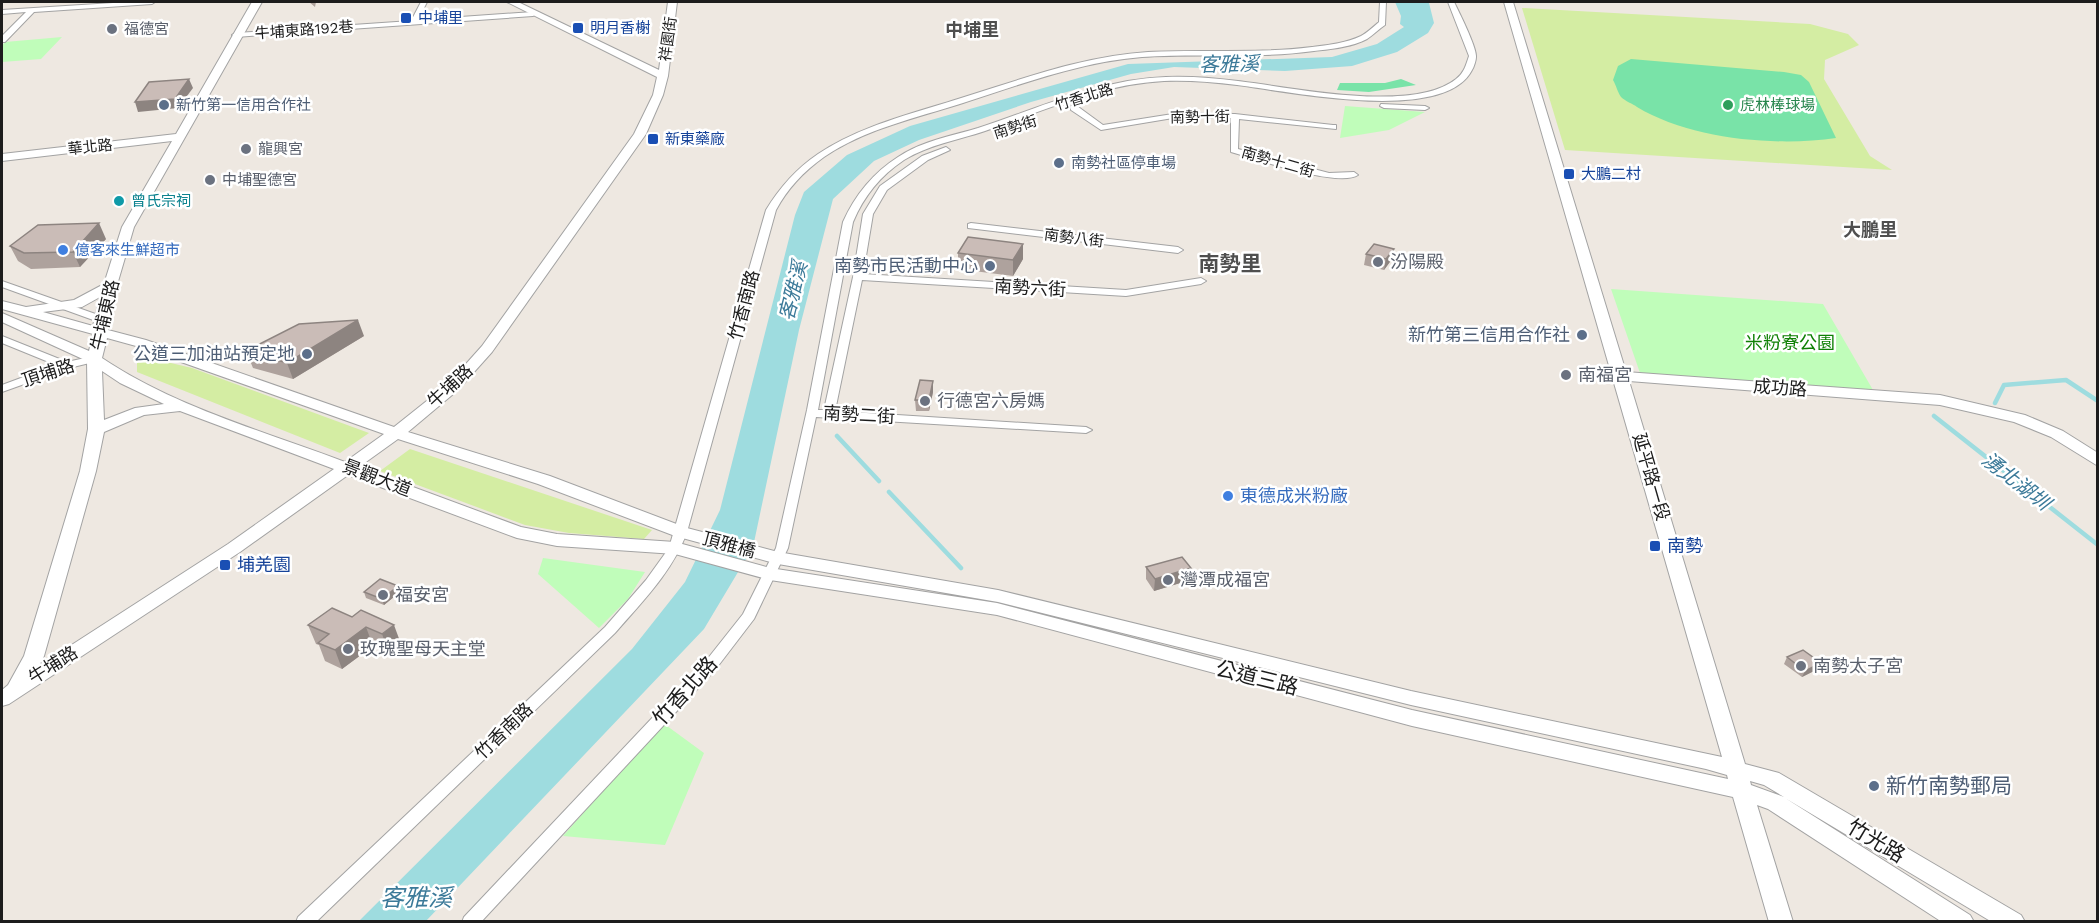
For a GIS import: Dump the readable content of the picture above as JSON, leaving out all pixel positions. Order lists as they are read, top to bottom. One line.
{"streets":{"street":["牛埔東路192巷","祥園街","竹香北路","南勢十街","南勢街","華北路","南勢十二街","南勢八街","南勢六街","竹香南路","牛埔東路","頂埔路","牛埔路","成功路","南勢二街","延平路一段","景觀大道","頂雅橋","公道三路","竹光路"]},"crossings":[["牛埔東路192巷","牛埔東路"],["祥園街","牛埔路"],["竹香北路","南勢二街"],["竹香北路","頂雅橋"],["竹香北路","公道三路"],["南勢十街","南勢街"],["南勢十街","南勢十二街"],["南勢街","南勢六街"],["南勢街","南勢二街"],["華北路","牛埔東路"],["竹香南路","景觀大道"],["竹香南路","頂雅橋"],["牛埔東路","頂埔路"],["牛埔東路","牛埔路"],["牛埔東路","景觀大道"],["頂埔路","景觀大道"],["牛埔路","景觀大道"],["成功路","延平路一段"],["延平路一段","公道三路"],["延平路一段","竹光路"],["景觀大道","頂雅橋"],["頂雅橋","公道三路"],["公道三路","竹光路"]],"districts":["中埔里","大鵬里","南勢里"],"water":["客雅溪","湧北湖圳"],"parks":["米粉寮公園"],"places":{"transit":["中埔里","明月香榭","新東藥廠","大鵬二村","南勢","埔羌園"],"other":["福德宮","新竹第一信用合作社","虎林棒球場","龍興宮","南勢社區停車場","中埔聖德宮","曾氏宗祠","億客來生鮮超市","汾陽殿","南勢市民活動中心","新竹第三信用合作社","公道三加油站預定地","南福宮","行德宮六房媽","東德成米粉廠","灣潭成福宮","福安宮","玫瑰聖母天主堂","南勢太子宮","新竹南勢郵局"]}}
